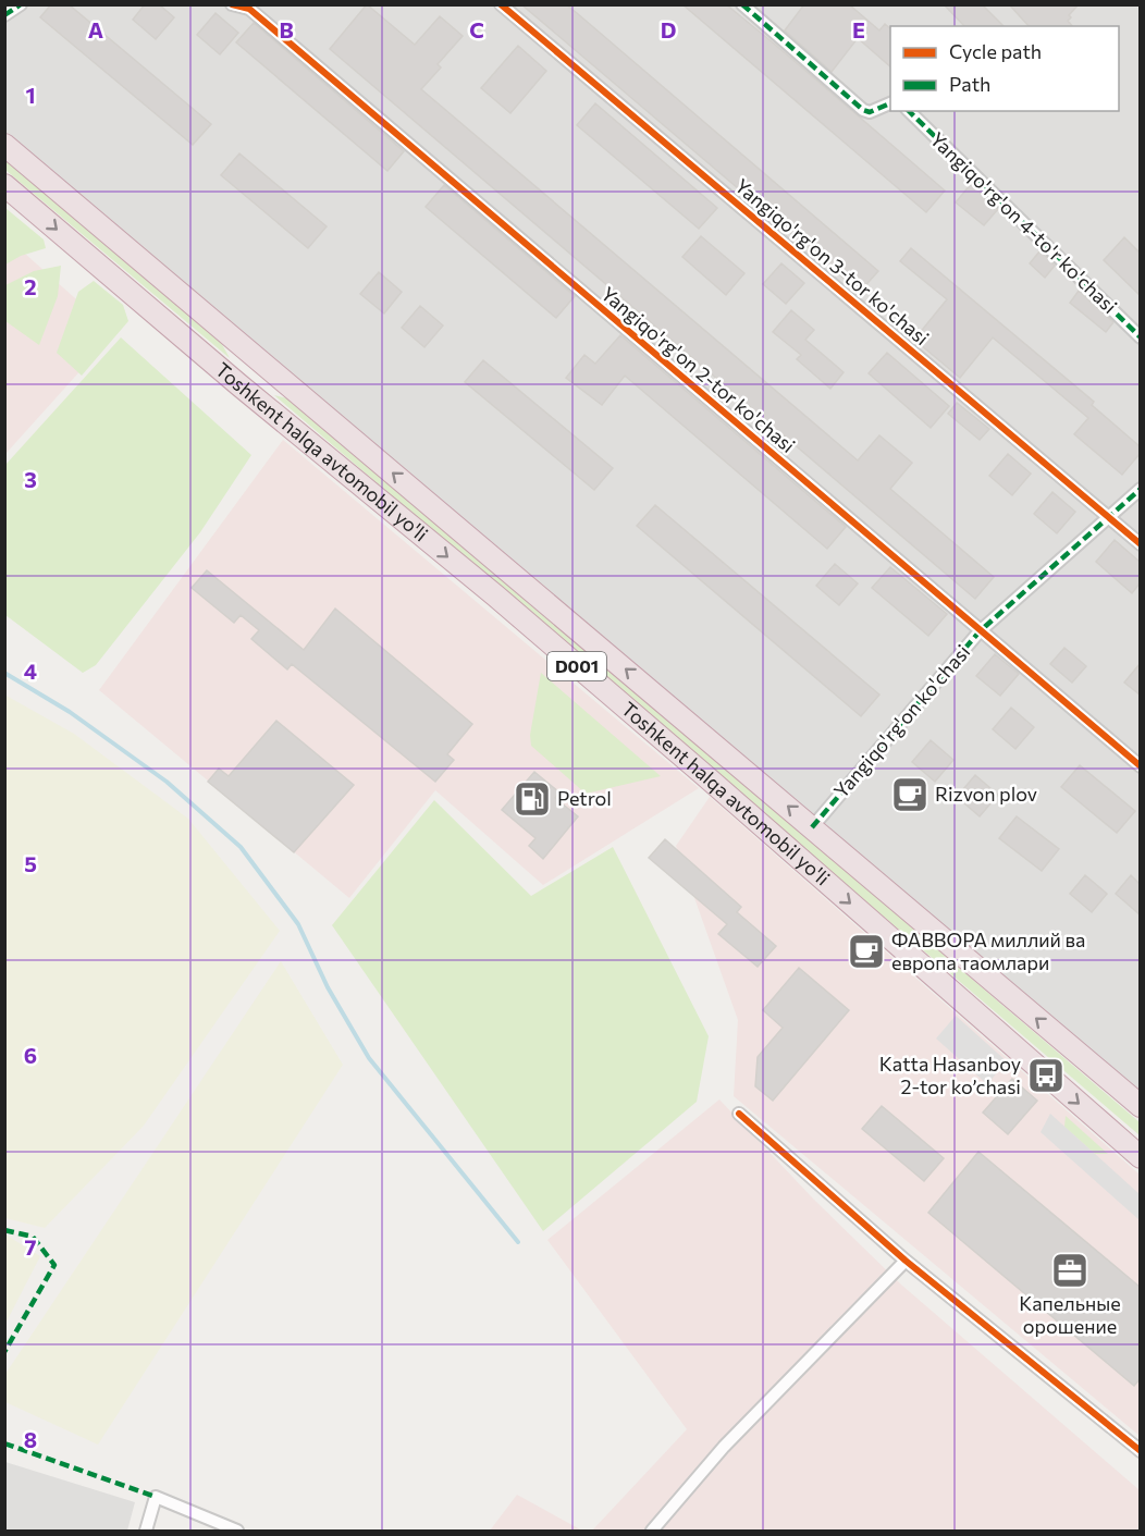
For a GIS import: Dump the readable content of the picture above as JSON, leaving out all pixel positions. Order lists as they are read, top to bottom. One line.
{"streets":{"highway":["Toshkent halqa avtomobil yo'li","D001"],"street":["Yangiqo'rg'on 4-to'r ko'chasi","Yangiqo'rg'on 3-tor ko'chasi","Yangiqo'rg'on 2-tor ko'chasi","Yangiqo'rg'on ko'chasi"]},"crossings":[["Yangiqo'rg'on 3-tor ko'chasi","Yangiqo'rg'on ko'chasi"],["Yangiqo'rg'on 2-tor ko'chasi","Yangiqo'rg'on ko'chasi"],["Toshkent halqa avtomobil yo'li","Yangiqo'rg'on ko'chasi"]],"places":{"cafe":["Rizvon plov","ФАВВОРА миллий ва европа таомлари"],"fuel station":["Petrol"],"bus stop":["Katta Hasanboy 2-tor ko’chasi"],"office":["Капельные орошение"]},"legend":["Cycle path","Path"],"grid":{"columns":["A","B","C","D","E"],"rows":["1","2","3","4","5","6","7","8"]}}
